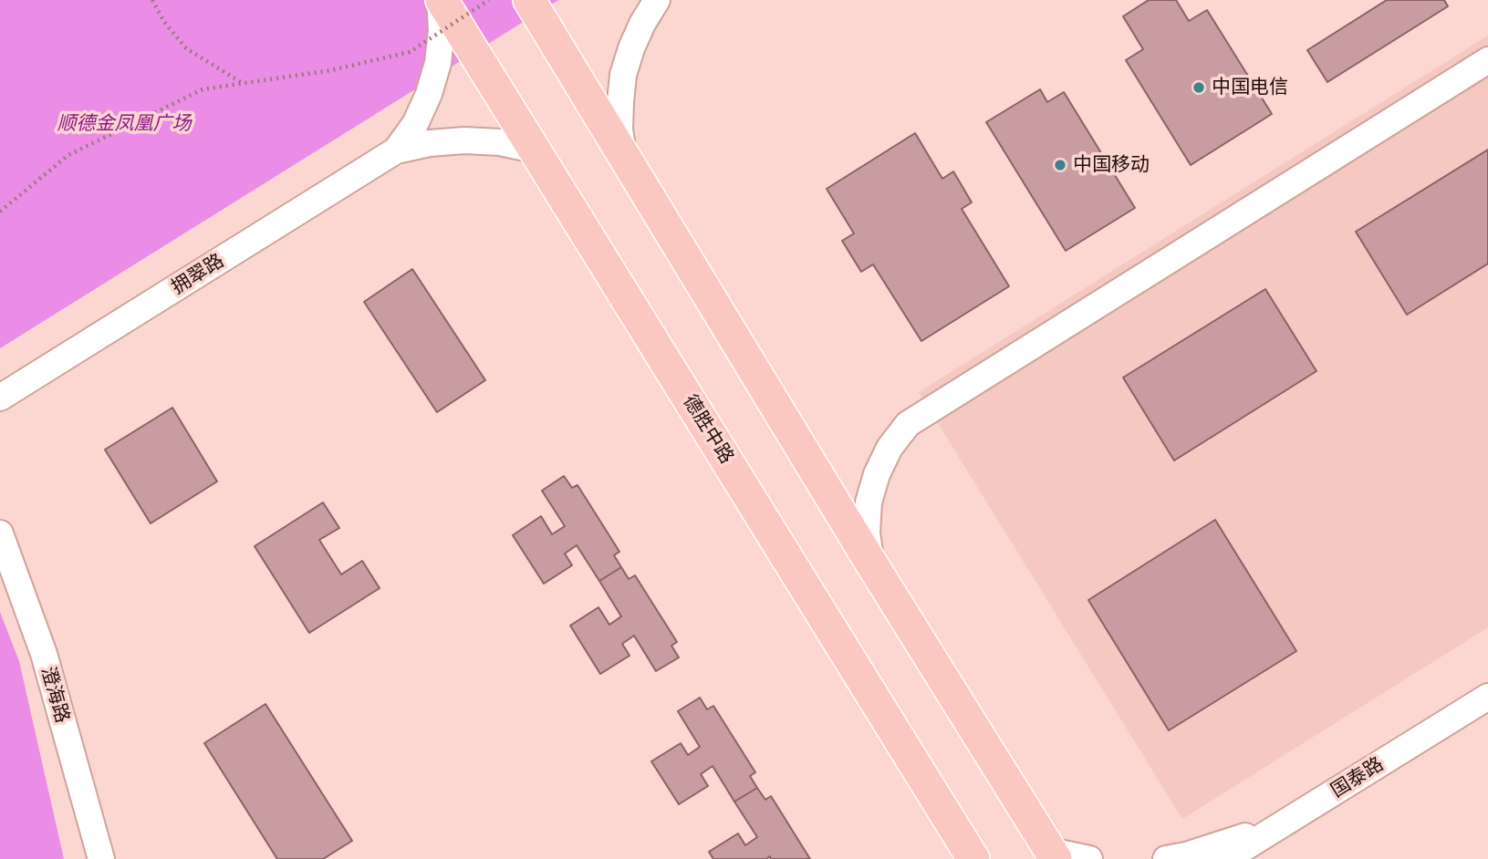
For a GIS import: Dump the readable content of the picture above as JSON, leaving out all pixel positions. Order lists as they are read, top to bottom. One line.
{"streets":{"main road":["德胜中路"],"street":["拥翠路","澄海路","国泰路"]},"crossings":[["拥翠路","德胜中路"]],"parks":["顺德金凤凰广场"],"places":["中国电信","中国移动"]}
